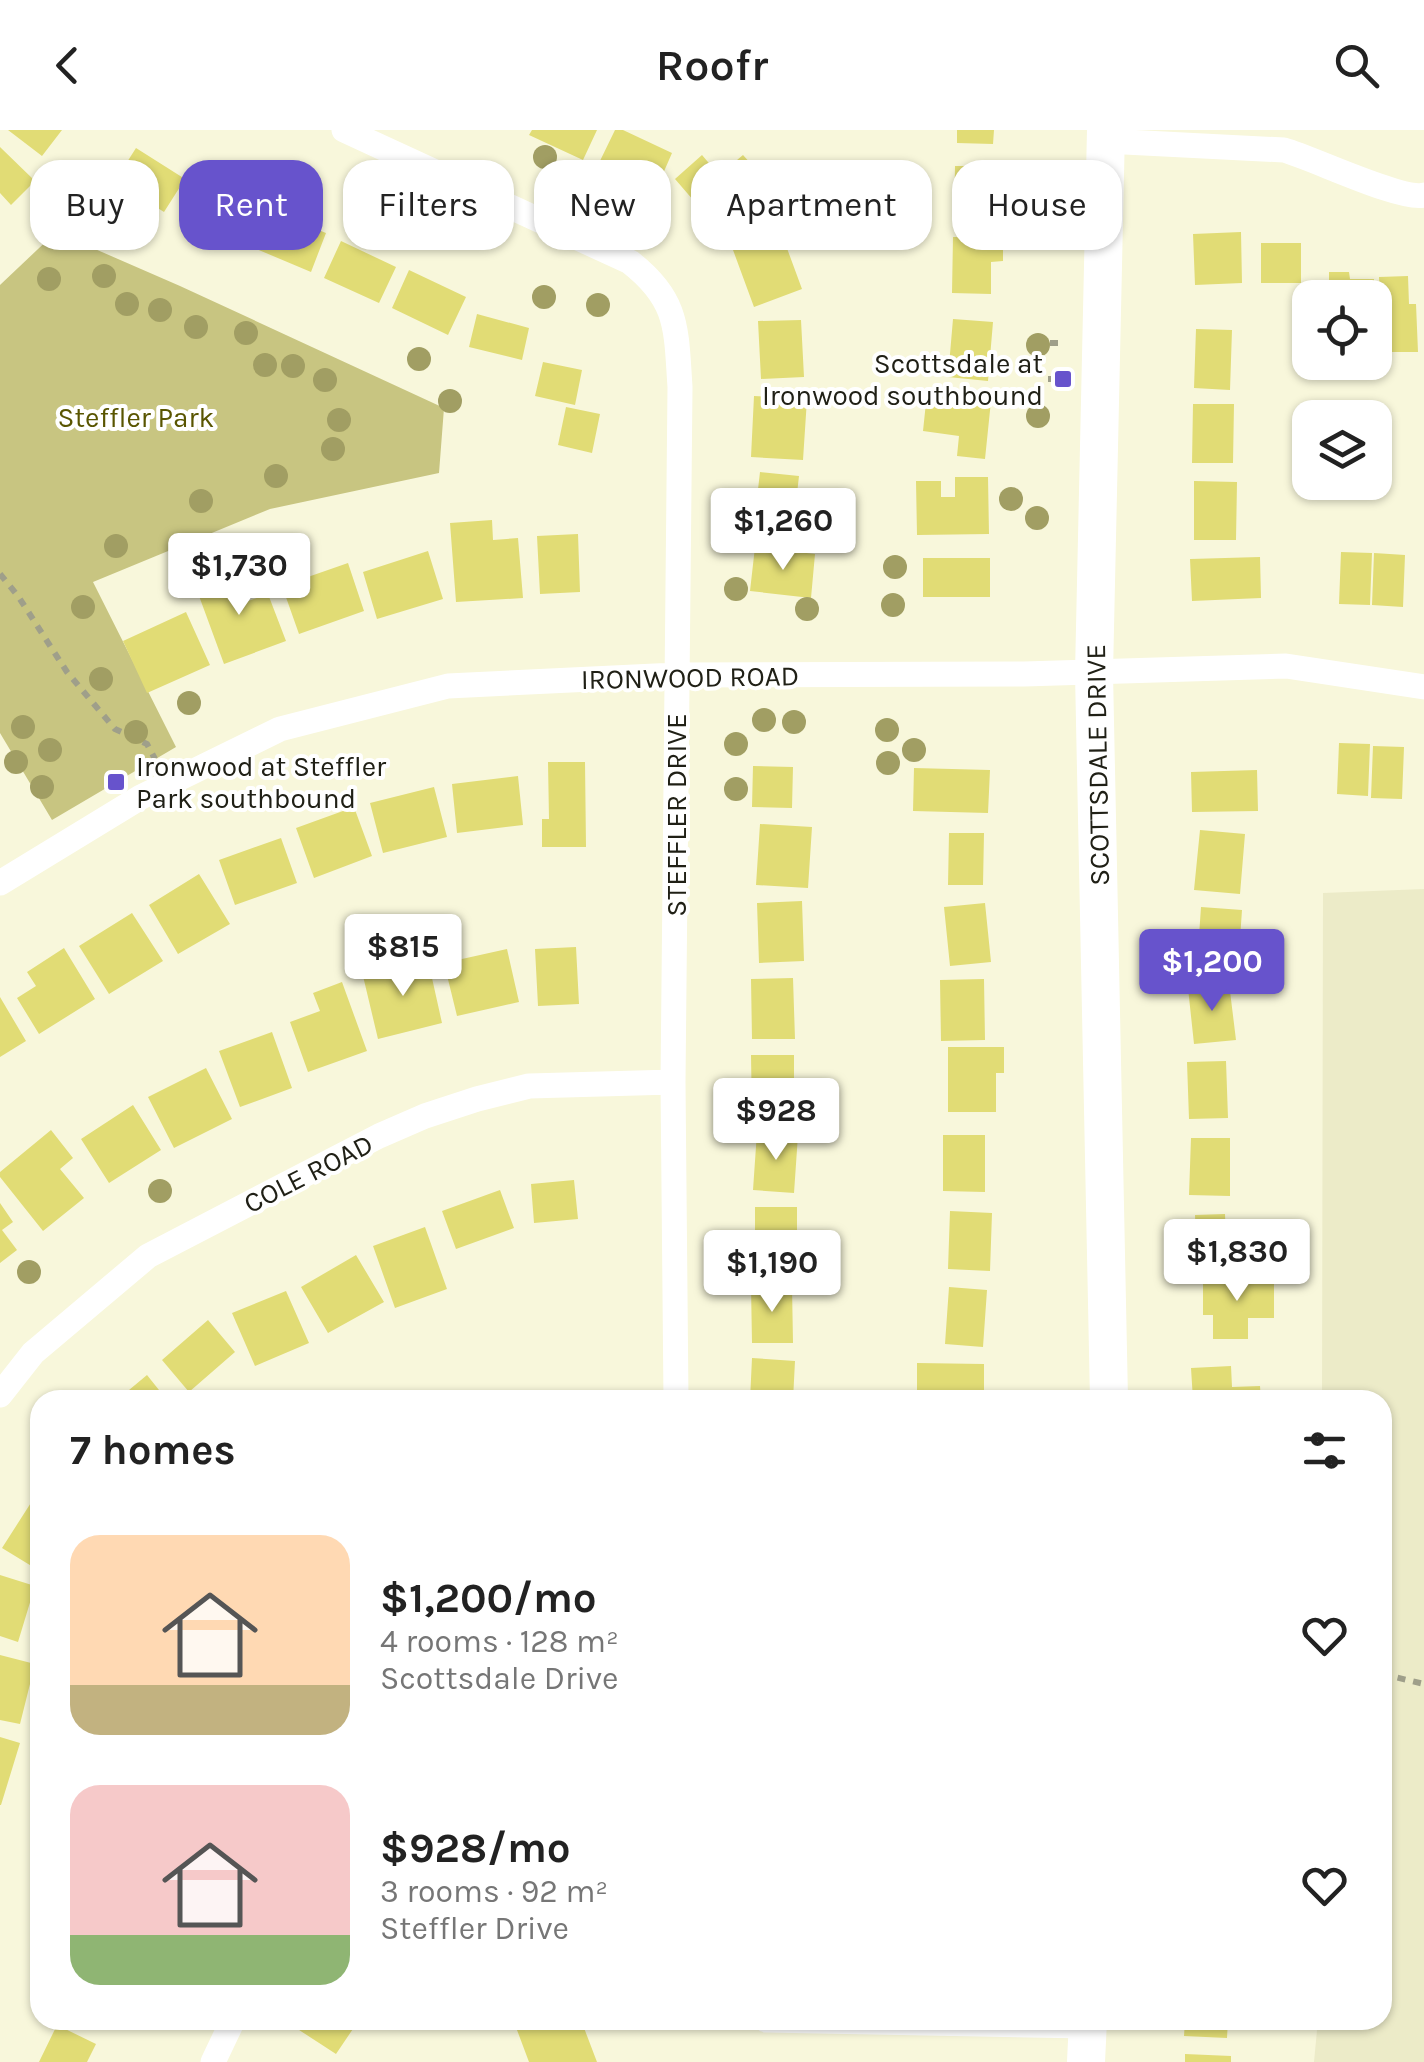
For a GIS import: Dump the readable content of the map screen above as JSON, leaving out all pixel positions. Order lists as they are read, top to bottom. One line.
{"streets":{"street":["IRONWOOD ROAD","SCOTTSDALE DRIVE","STEFFLER DRIVE","COLE ROAD"]},"crossings":[["IRONWOOD ROAD","SCOTTSDALE DRIVE"],["IRONWOOD ROAD","STEFFLER DRIVE"],["STEFFLER DRIVE","COLE ROAD"]],"parks":["Steffler Park"],"places":{"transit":["Scottsdale at Ironwood southbound","Ironwood at Steffler Park southbound"]},"page":{"header":"Roofr","chip":["Buy","Rent","Filters","New","Apartment","House"],"price":["$1,260","$1,730","$815","$1,200","$928","$1,830","$1,190"],"heading":"7 homes","list":[{"name":"$1,200/mo","note":"4 rooms · 128 m² · Scottsdale Drive"},{"name":"$928/mo","note":"3 rooms · 92 m² · Steffler Drive"}]}}
